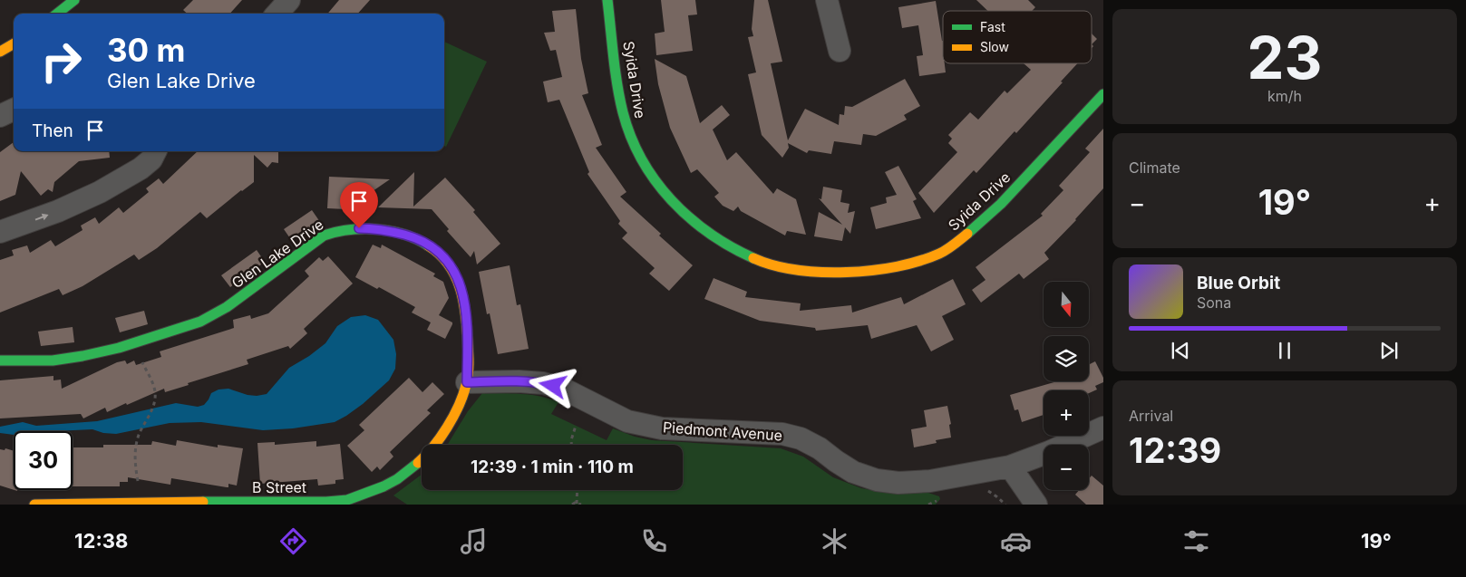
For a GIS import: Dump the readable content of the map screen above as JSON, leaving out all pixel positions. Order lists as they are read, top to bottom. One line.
{"streets":{"street":["Syida Drive","Glen Lake Drive","Piedmont Avenue","B Street"]},"crossings":[["Glen Lake Drive","Piedmont Avenue"],["Glen Lake Drive","B Street"],["Piedmont Avenue","B Street"]],"legend":["Fast","Slow"],"north":"bottom","page":{"tile":[["23","km/h"],"Climate",["Arrival","12:39"]],"turn":["30 m","Glen Lake Drive"],"then":"Then","heat":["−","19°","+"],"song":["Blue Orbit","Sona"],"map_buttons":["+","−"],"limit":"30","trip":"12:39 · 1 min · 110 m","tabs":["12:38","19°"]}}
